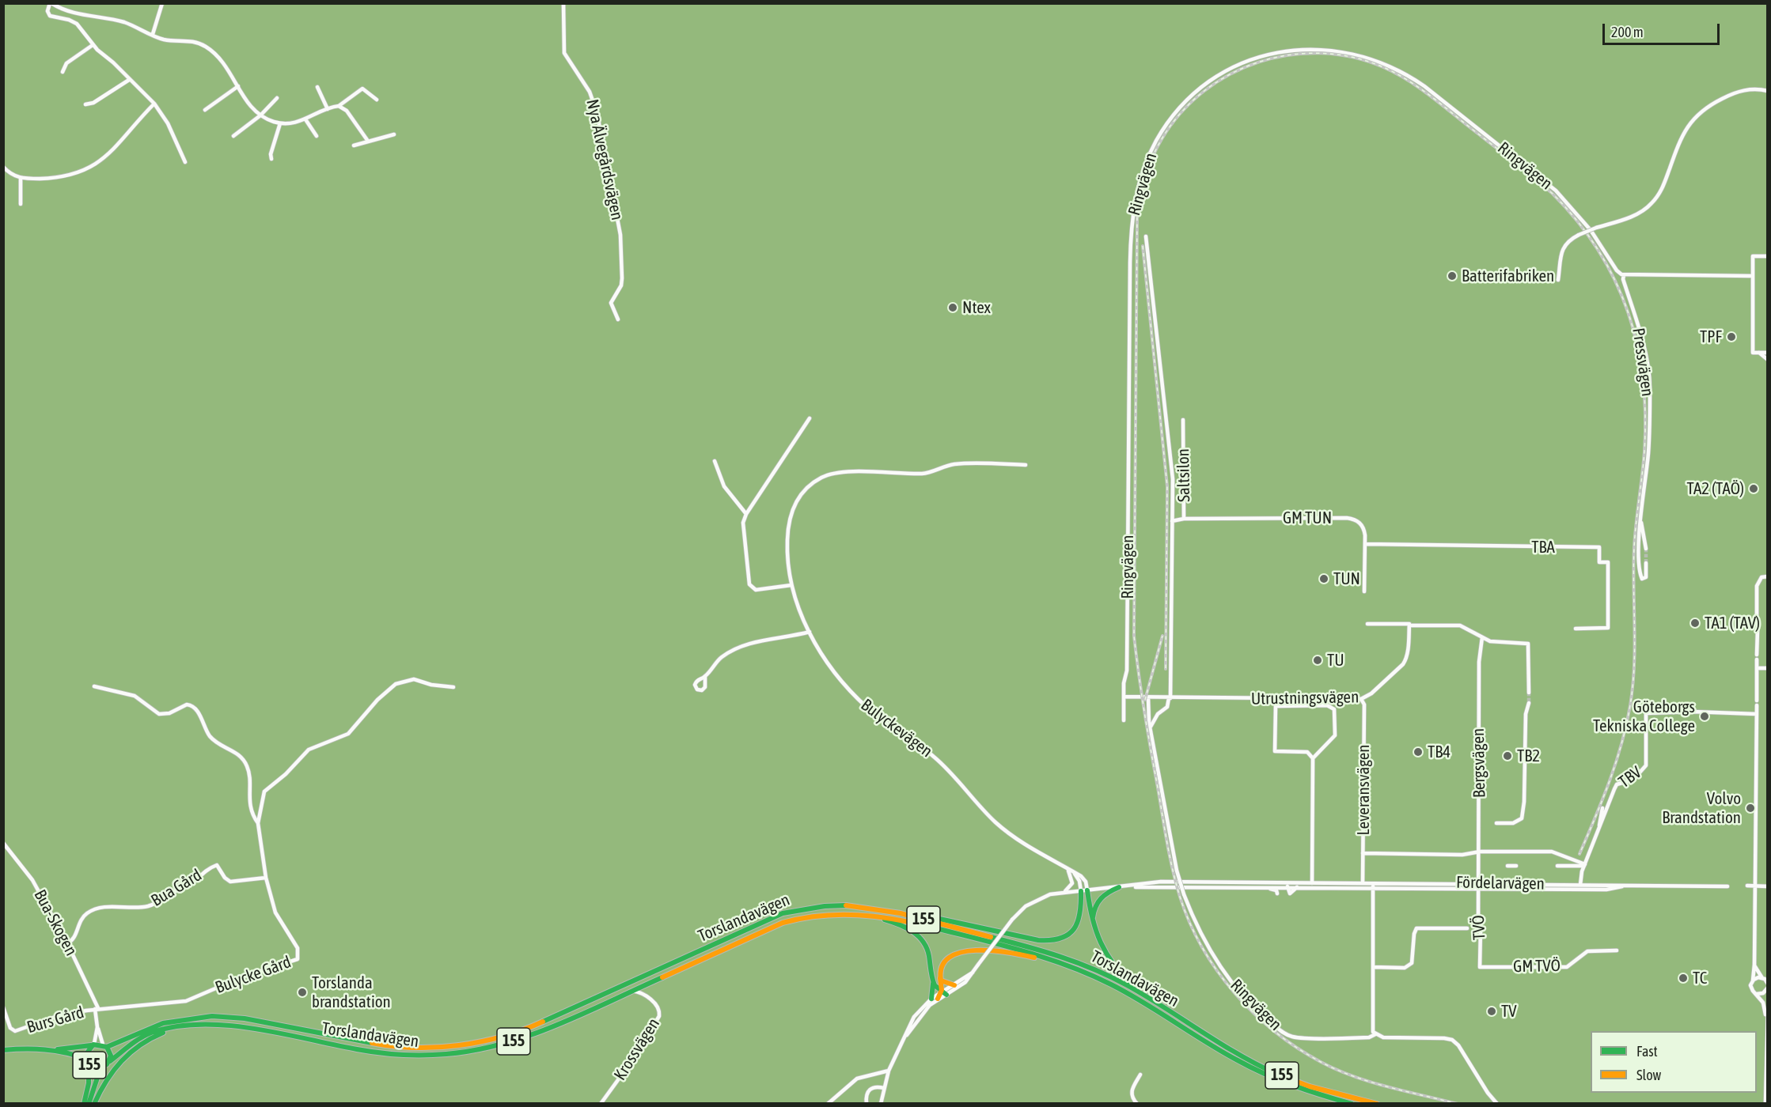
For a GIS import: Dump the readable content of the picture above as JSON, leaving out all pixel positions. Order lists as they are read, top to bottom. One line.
{"streets":{"main road":["Torslandavägen","155"],"street":["Nya Älvegårdsvägen","Ringvägen","Pressvägen","Saltsilon","GM TUN","TBA","Utrustningsvägen","Bulyckevägen","Bergsvägen","TBV","Leveransvägen","Fördelarvägen","Bua Gård","Bua-Skogen","TVÖ","GM TVÖ","Bulycke Gård","Burs Gård","Krossvägen"]},"crossings":[["Ringvägen","Pressvägen"],["Saltsilon","GM TUN"],["GM TUN","TBA"],["Utrustningsvägen","Leveransvägen"],["Bergsvägen","Fördelarvägen"],["Bergsvägen","TVÖ"],["TBV","Fördelarvägen"],["Fördelarvägen","TVÖ"],["Bua Gård","Bua-Skogen"],["Bua Gård","Bulycke Gård"],["Torslandavägen","155"],["Torslandavägen","Krossvägen"],["Bua-Skogen","Bulycke Gård"],["Bua-Skogen","Burs Gård"],["TVÖ","GM TVÖ"],["Bulycke Gård","Burs Gård"]],"places":["Batterifabriken","Ntex","TPF","TA2 (TAÖ)","TUN","TA1 (TAV)","TU","Göteborgs Tekniska College","TB4","TB2","Volvo Brandstation","TC","Torslanda brandstation","TV"],"legend":["Fast","Slow"],"scale_bar":"200 m"}
